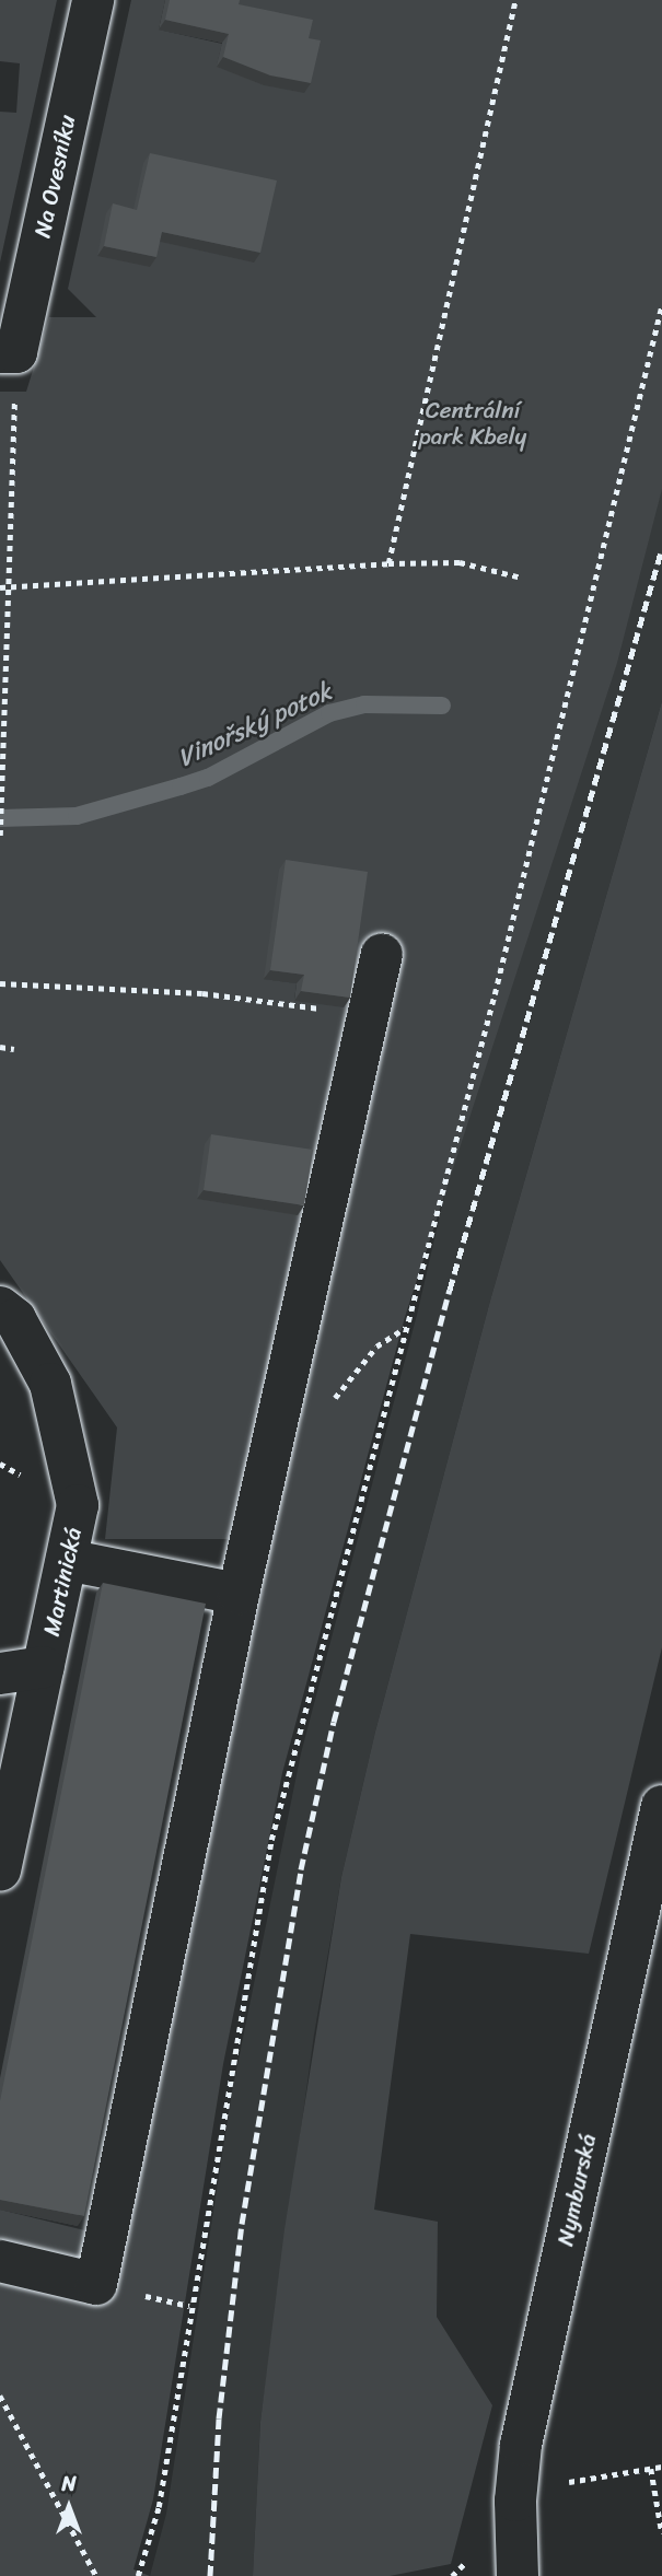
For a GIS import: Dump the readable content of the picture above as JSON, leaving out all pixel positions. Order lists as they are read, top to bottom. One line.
{"streets":{"street":["Na Ovesníku","Martinická","Nymburská"]},"water":["Vinořský potok"],"parks":["Centrální park Kbely"],"north":"top"}
